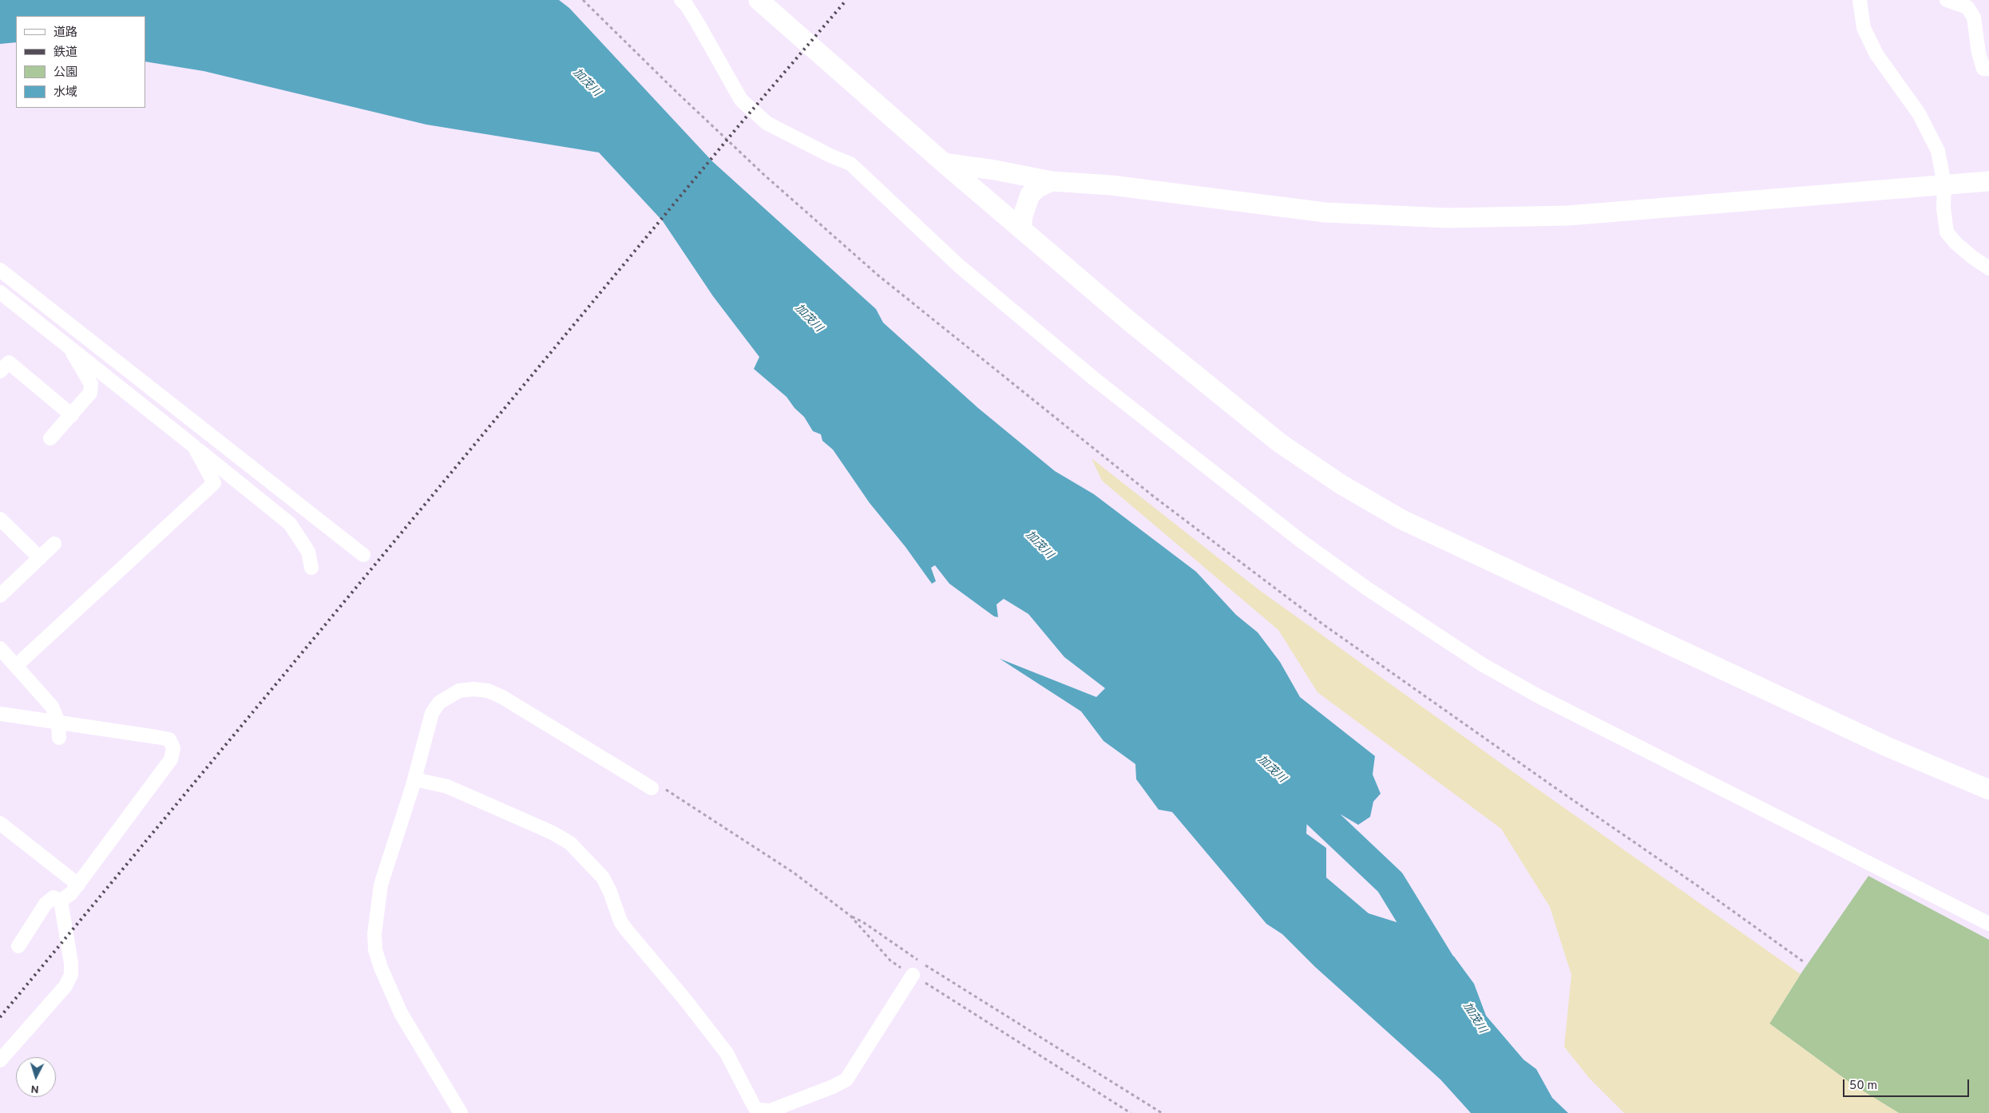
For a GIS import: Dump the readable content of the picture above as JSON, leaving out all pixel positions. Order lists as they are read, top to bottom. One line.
{"water":["加茂川"],"legend":["道路","鉄道","公園","水域"],"scale_bar":"50 m","north":"bottom"}
